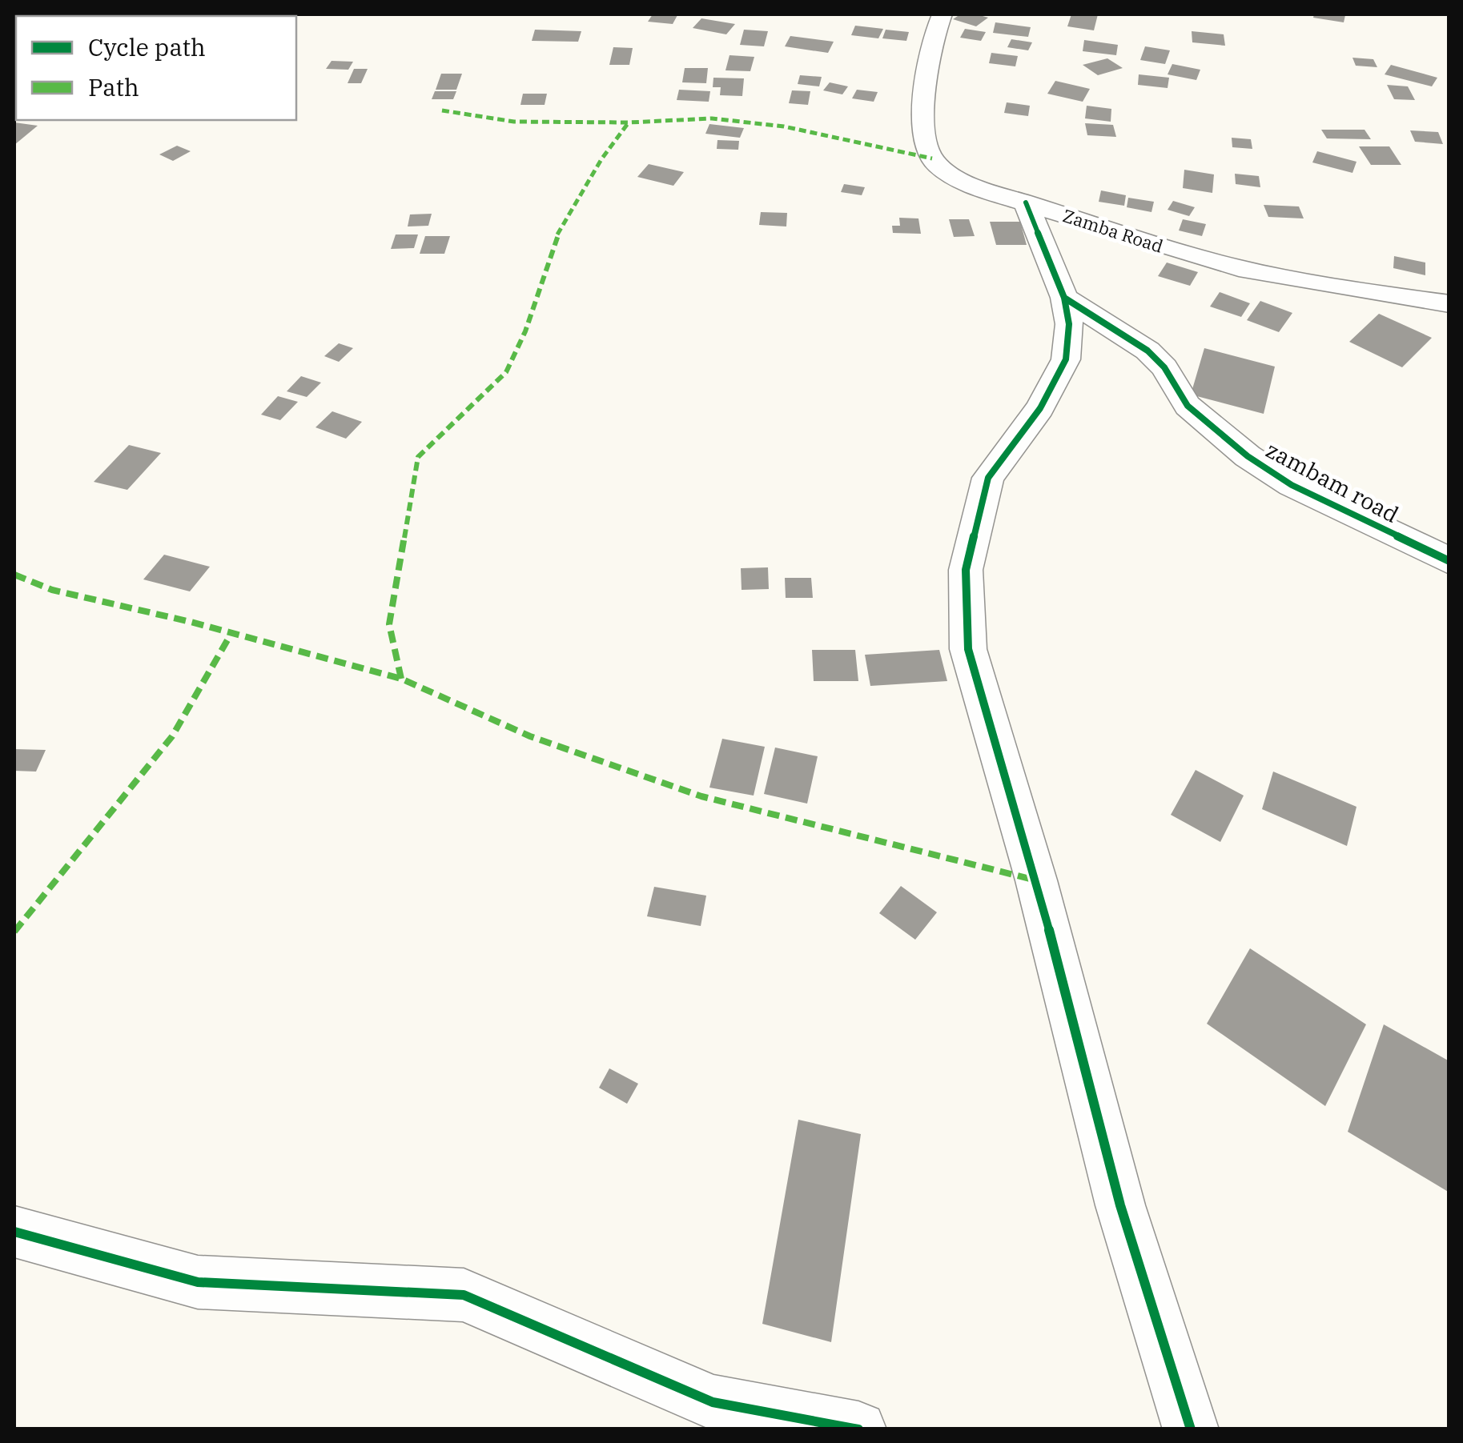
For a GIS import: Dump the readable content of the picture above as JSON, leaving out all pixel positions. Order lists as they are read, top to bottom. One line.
{"streets":{"street":["Zamba Road","zambam road"]},"legend":["Cycle path","Path"]}
